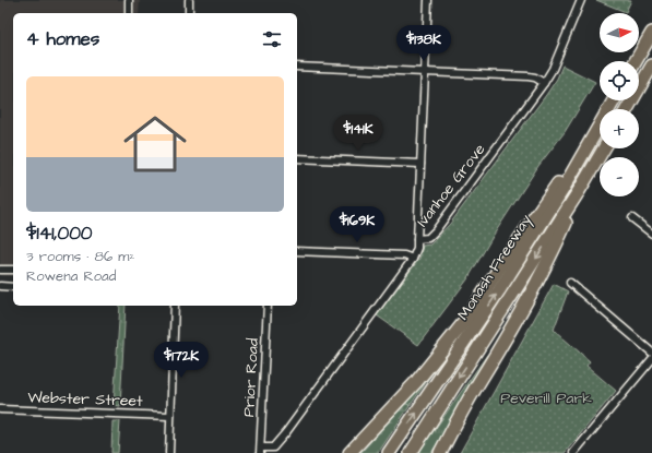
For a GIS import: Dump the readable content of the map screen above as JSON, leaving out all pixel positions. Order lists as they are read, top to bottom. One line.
{"streets":{"highway":["Monash Freeway"],"street":["Ivanhoe Grove","Prior Road","Webster Street"]},"crossings":[["Ivanhoe Grove","Prior Road"]],"parks":["Peverill Park"],"north":"right","page":{"map_buttons":["+","−"],"heading":"4 homes","price":["$138K","$141K","$169K","$172K"],"list":[{"name":"$141,000","note":"3 rooms · 86 m² · Rowena Road"}]}}
